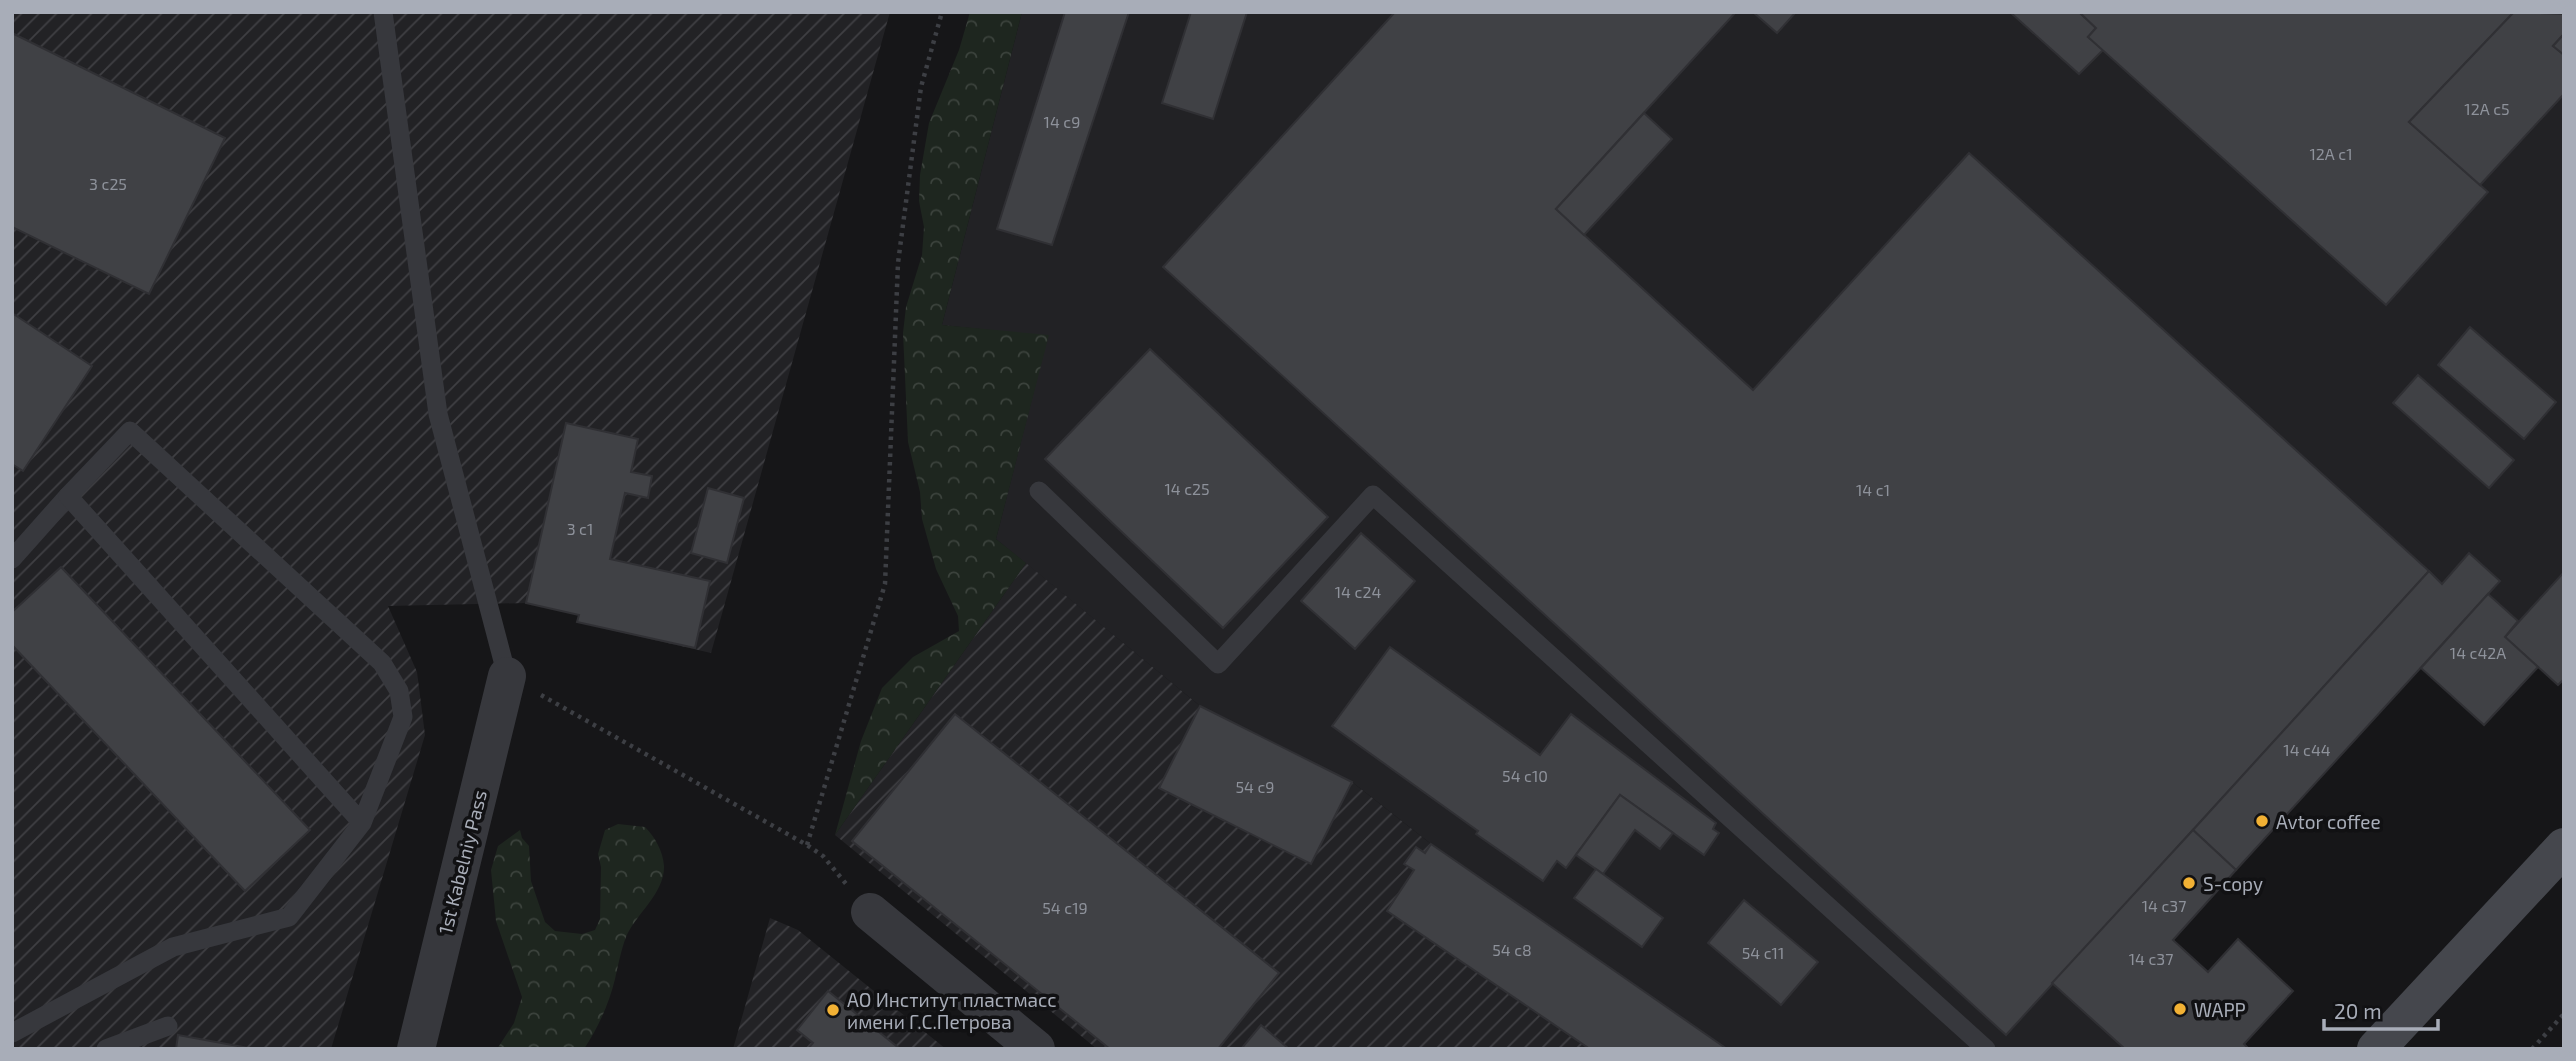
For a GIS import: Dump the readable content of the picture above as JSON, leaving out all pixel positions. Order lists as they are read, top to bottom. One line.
{"streets":{"street":["1st Kabelniy Pass"]},"places":["Avtor coffee","S-copy","WAPP","АО Институт пластмасс имени Г.С.Петрова"],"house_numbers":["12А с5","14 с9","12А с1","3 с25","14 с25","14 с1","3 с1","14 с24","14 с42А","14 с44","54 с10","54 с9","14 с37","54 с19","54 с8","54 с11","14 c37"],"scale_bar":"20 m"}
